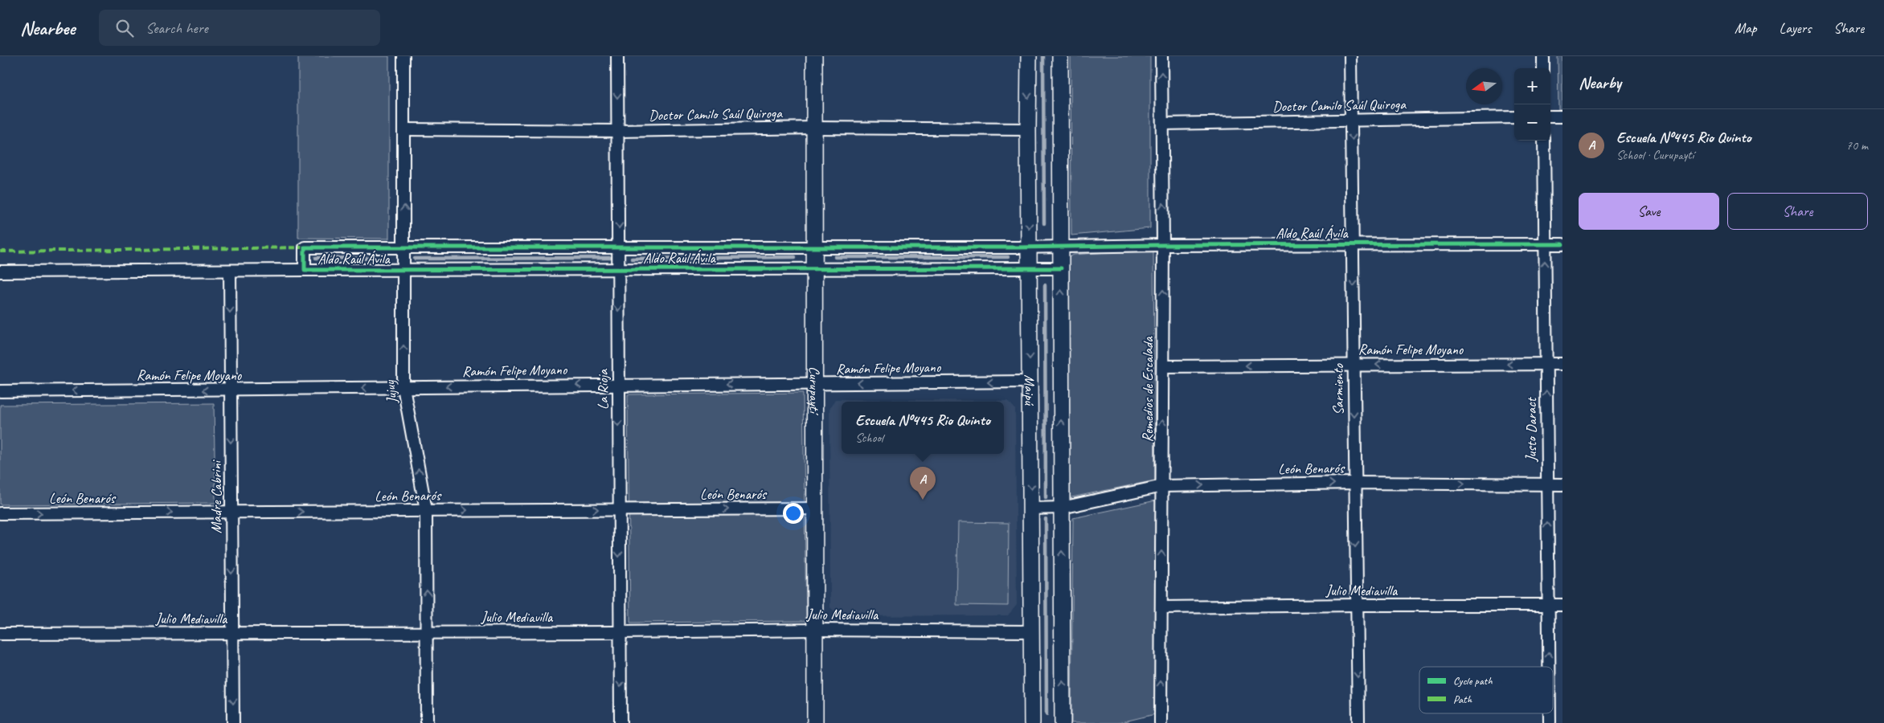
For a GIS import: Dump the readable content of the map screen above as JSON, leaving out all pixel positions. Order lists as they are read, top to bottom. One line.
{"streets":{"street":["Doctor Camilo Saúl Quiroga","Aldo Raúl Ávila","Ramón Felipe Moyano","La Rioja","Curupaytí","Maipú","Remedios de Escalada","Sarmiento","Jujuy","Justo Daract","León Benarós","Madre Cabrini","Julio Mediavilla"]},"crossings":[["Doctor Camilo Saúl Quiroga","La Rioja"],["Doctor Camilo Saúl Quiroga","Curupaytí"],["Doctor Camilo Saúl Quiroga","Maipú"],["Doctor Camilo Saúl Quiroga","Remedios de Escalada"],["Doctor Camilo Saúl Quiroga","Sarmiento"],["Doctor Camilo Saúl Quiroga","Jujuy"],["Aldo Raúl Ávila","La Rioja"],["Aldo Raúl Ávila","Curupaytí"],["Aldo Raúl Ávila","Maipú"],["Aldo Raúl Ávila","Remedios de Escalada"],["Aldo Raúl Ávila","Sarmiento"],["Aldo Raúl Ávila","Jujuy"],["Aldo Raúl Ávila","Justo Daract"],["Ramón Felipe Moyano","La Rioja"],["Ramón Felipe Moyano","Curupaytí"],["Ramón Felipe Moyano","Maipú"],["Ramón Felipe Moyano","Remedios de Escalada"],["Ramón Felipe Moyano","Sarmiento"],["Ramón Felipe Moyano","Jujuy"],["Ramón Felipe Moyano","Justo Daract"],["Ramón Felipe Moyano","Madre Cabrini"],["La Rioja","León Benarós"],["La Rioja","Julio Mediavilla"],["Curupaytí","León Benarós"],["Curupaytí","Julio Mediavilla"],["Maipú","León Benarós"],["Maipú","Julio Mediavilla"],["Remedios de Escalada","León Benarós"],["Remedios de Escalada","Julio Mediavilla"],["Sarmiento","León Benarós"],["Sarmiento","Julio Mediavilla"],["Jujuy","León Benarós"],["Jujuy","Julio Mediavilla"],["Justo Daract","León Benarós"],["Justo Daract","Julio Mediavilla"],["León Benarós","Madre Cabrini"],["Madre Cabrini","Julio Mediavilla"]],"one_way":["Ramón Felipe Moyano","La Rioja","Remedios de Escalada","Sarmiento","Jujuy","Justo Daract","León Benarós","Madre Cabrini"],"legend":["Cycle path","Path"],"north":"left","page":{"header":"Nearbee","search":"Search here","nav":["Map","Layers","Share"],"heading":"Nearby","map_buttons":["+","−"],"list":[{"mark":"A","name":"Escuela Nº445 Rio Quinto","note":"School · Curupaytí","value":"70 m"}],"buttons":["Save","Share"],"popup":["Escuela Nº445 Rio Quinto","School"],"pins":"A"}}
